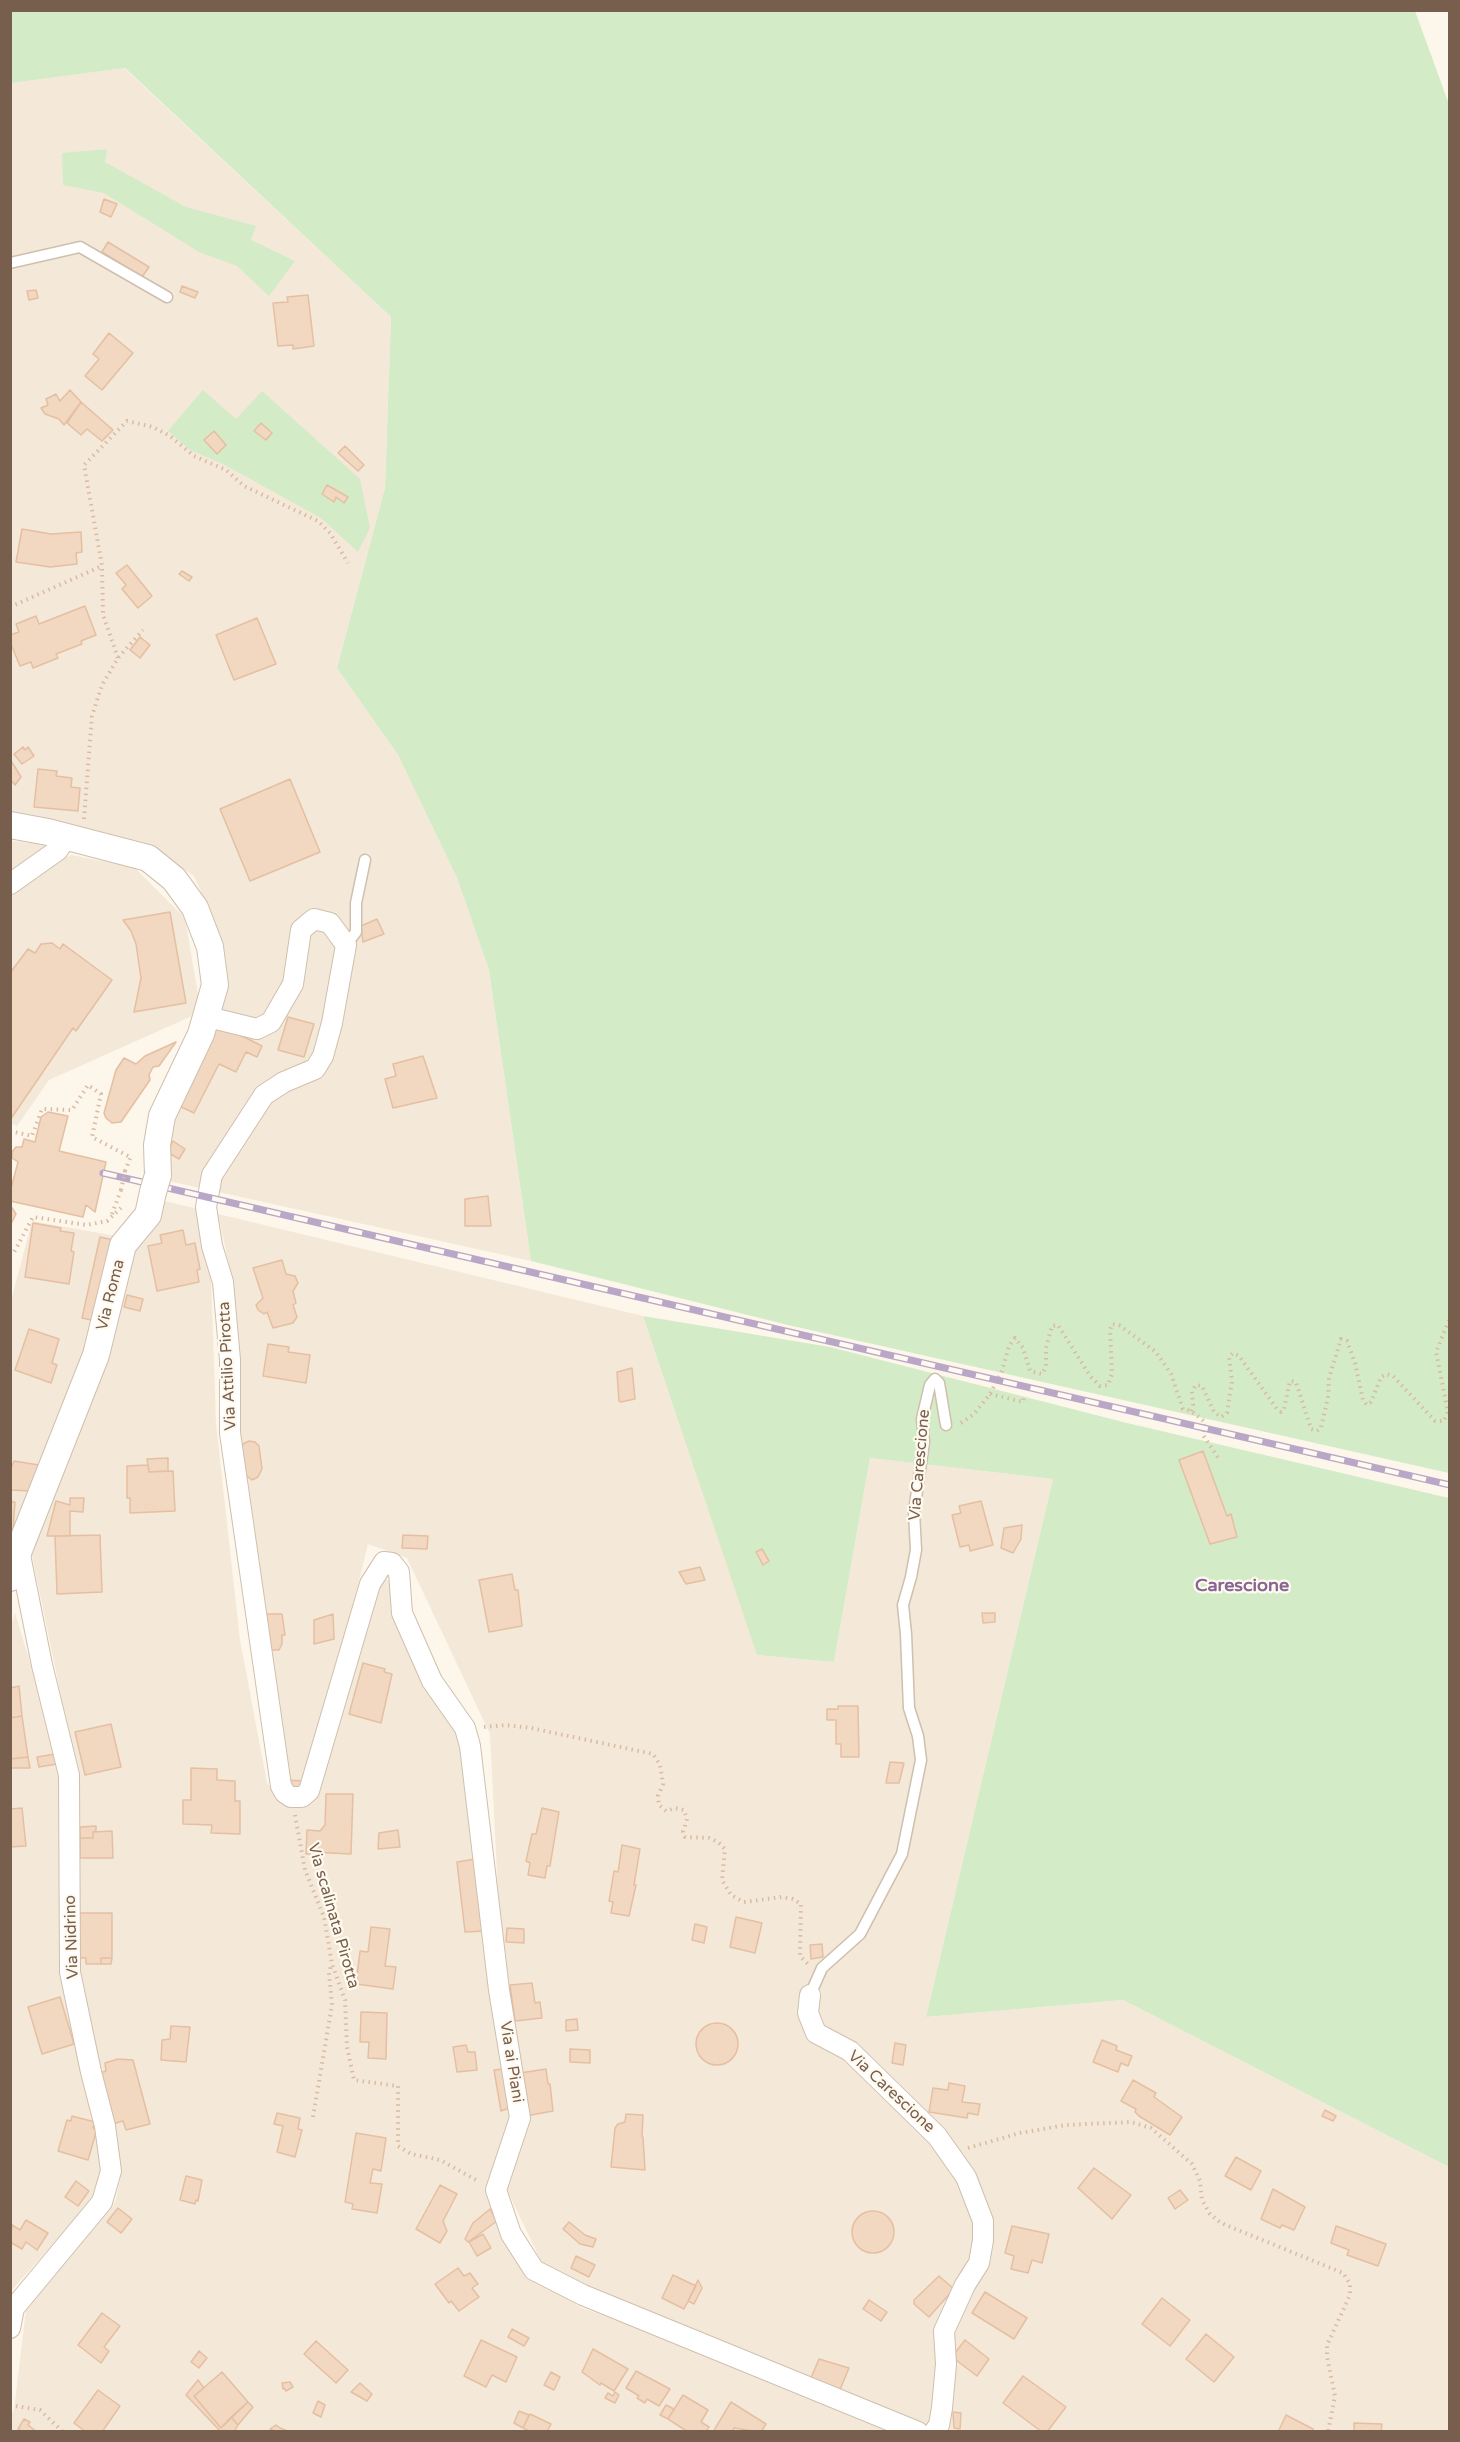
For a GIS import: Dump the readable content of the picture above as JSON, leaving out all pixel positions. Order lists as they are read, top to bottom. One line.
{"streets":{"street":["Via Roma","Via Attilio Pirotta","Via Carescione","Via Nidrino","Via ai Piani"],"path":["Via scalinata Pirotta"]},"crossings":[["Via Roma","Via Nidrino"],["Via Attilio Pirotta","Via scalinata Pirotta"],["Via Attilio Pirotta","Via ai Piani"],["Via scalinata Pirotta","Via ai Piani"]],"districts":["Carescione"]}
